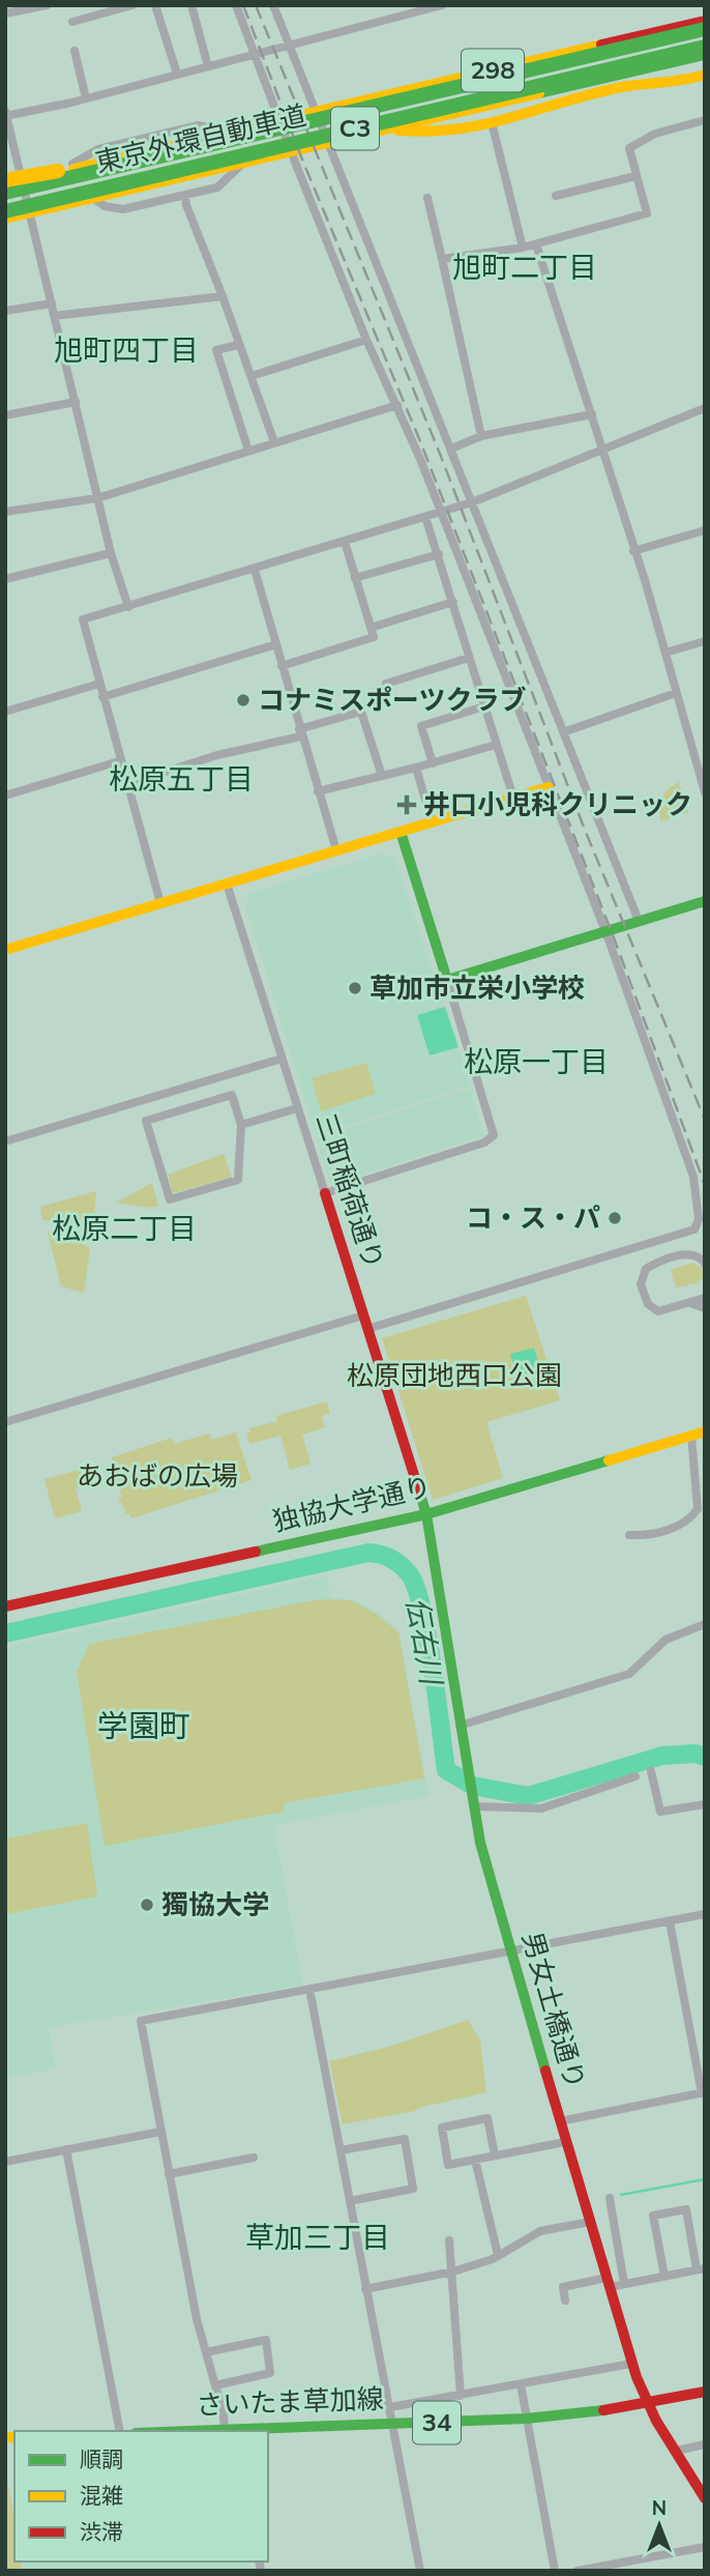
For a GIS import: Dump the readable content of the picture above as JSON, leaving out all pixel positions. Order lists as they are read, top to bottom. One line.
{"streets":{"main road":["298","C3","東京外環自動車道","三町稲荷通り","独協大学通り","男女土橋通り","さいたま草加線","34"]},"crossings":[["三町稲荷通り","独協大学通り"],["三町稲荷通り","男女土橋通り"],["独協大学通り","男女土橋通り"],["男女土橋通り","さいたま草加線"]],"districts":["旭町二丁目","旭町四丁目","松原五丁目","松原一丁目","松原二丁目","学園町","草加三丁目"],"water":["伝右川"],"parks":["松原団地西口公園","あおばの広場"],"places":{"other":["コナミスポーツクラブ","草加市立栄小学校","コ・ス・パ","獨協大学"],"health":["井口小児科クリニック"]},"legend":["順調","混雑","渋滞"],"north":"top"}
